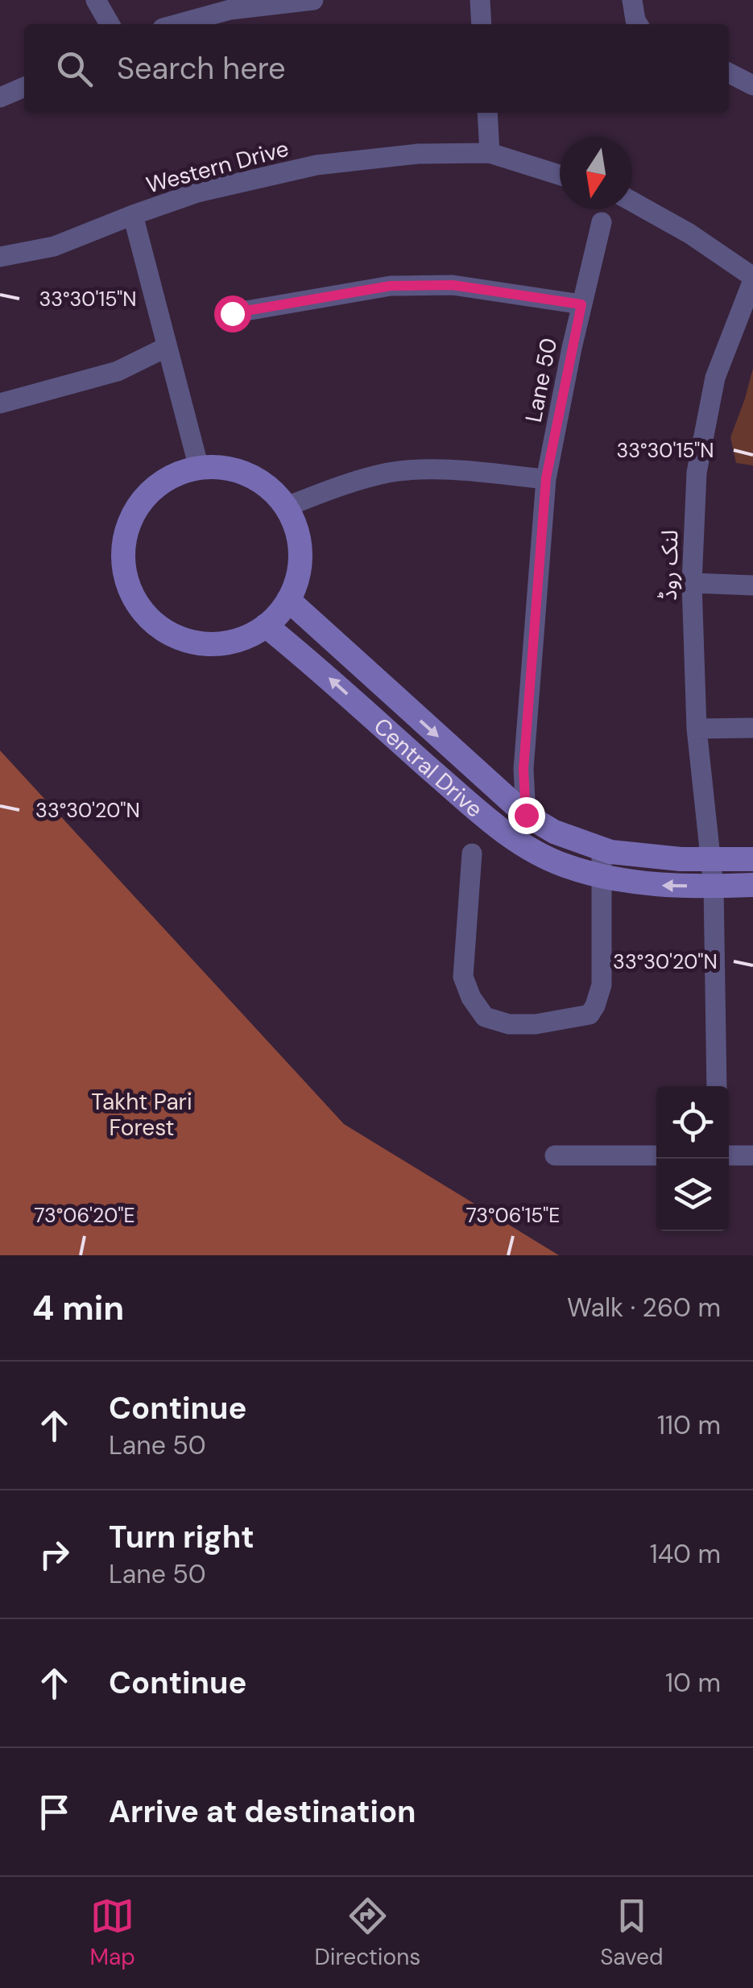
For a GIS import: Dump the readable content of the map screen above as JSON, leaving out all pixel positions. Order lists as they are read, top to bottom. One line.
{"streets":{"street":["Western Drive","Lane 50","لنک روڈ","Central Drive"]},"crossings":[["Western Drive","Central Drive"],["Lane 50","Central Drive"],["لنک روڈ","Central Drive"]],"parks":["Takht Pari Forest"],"north":"bottom","page":{"search":"Search here","heading":["4 min","Walk · 260 m"],"list":[["Continue","Lane 50","110 m"],["Turn right","Lane 50","140 m"],["Continue","10 m"],"Arrive at destination"],"nav":["Map","Directions","Saved"]},"coordinates":["33°30'15\"N","33°30'20\"N","73°06'20\"E","73°06'15\"E"]}
